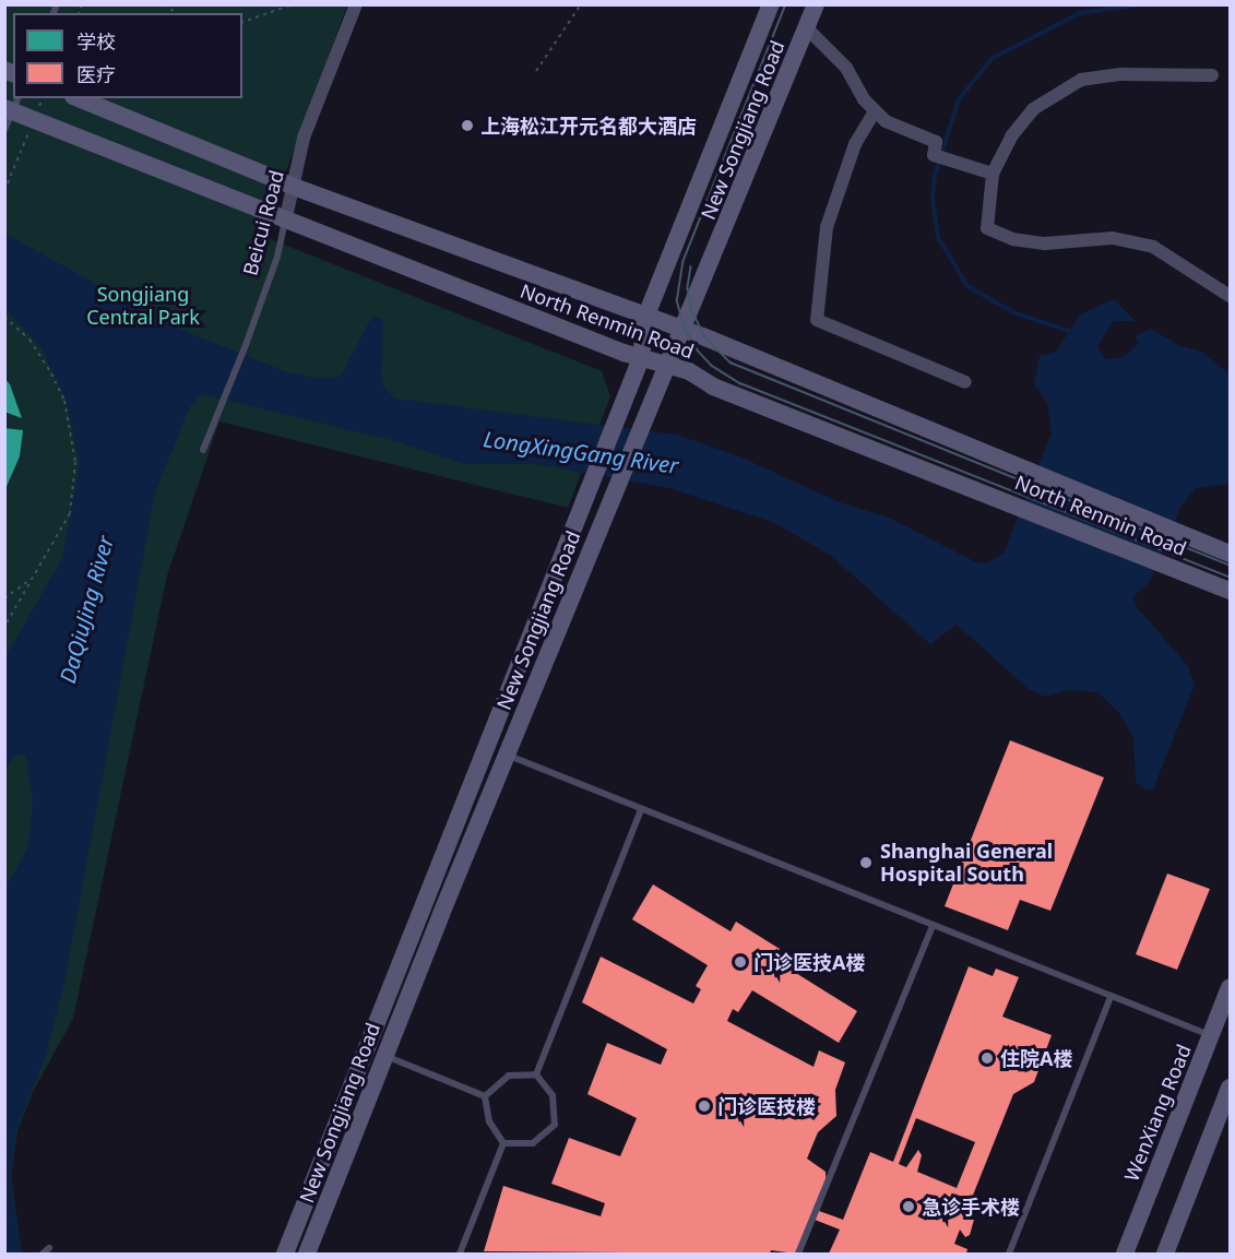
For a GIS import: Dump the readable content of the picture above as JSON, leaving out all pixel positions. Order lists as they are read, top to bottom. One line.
{"streets":{"main road":["New Songjiang Road","North Renmin Road","WenXiang Road"],"street":["Beicui Road"]},"crossings":[["New Songjiang Road","North Renmin Road"],["Beicui Road","North Renmin Road"]],"water":["LongXingGang River","DaQiuJing River"],"parks":["Songjiang Central Park"],"places":["上海松江开元名都大酒店","Shanghai General Hospital South","门诊医技A楼","住院A楼","门诊医技楼","急诊手术楼"],"legend":["学校","医疗"]}
